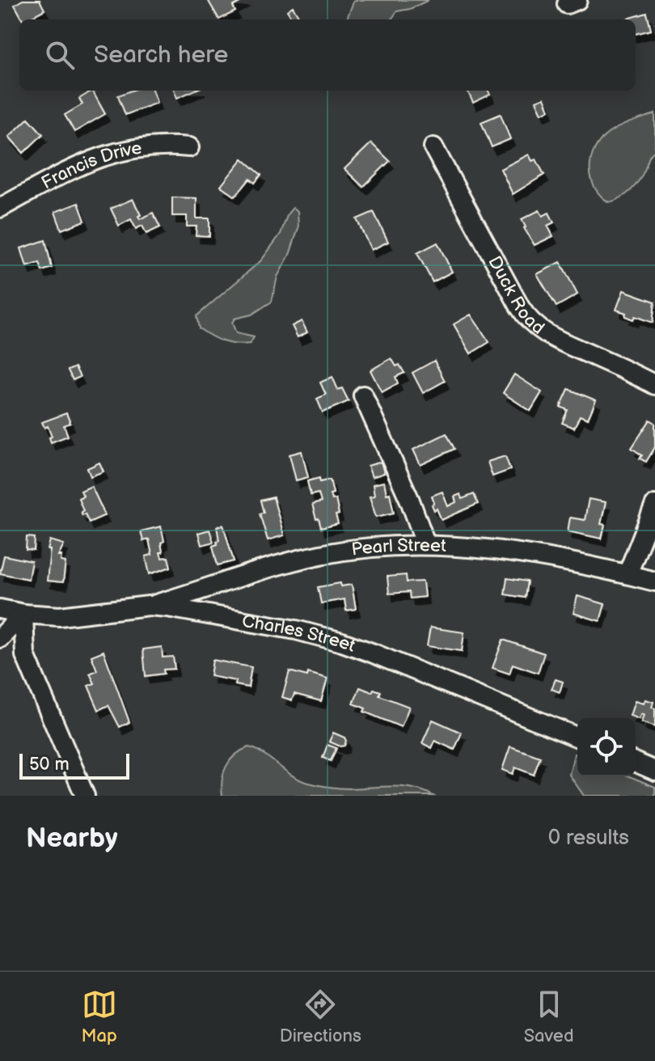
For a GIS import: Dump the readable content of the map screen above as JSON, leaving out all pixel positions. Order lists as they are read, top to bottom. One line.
{"streets":{"street":["Francis Drive","Duck Road","Pearl Street","Charles Street"]},"crossings":[["Pearl Street","Charles Street"]],"scale_bar":"50 m","page":{"search":"Search here","scale":"50 m","heading":["Nearby","0 results"],"nav":["Map","Directions","Saved"]}}
